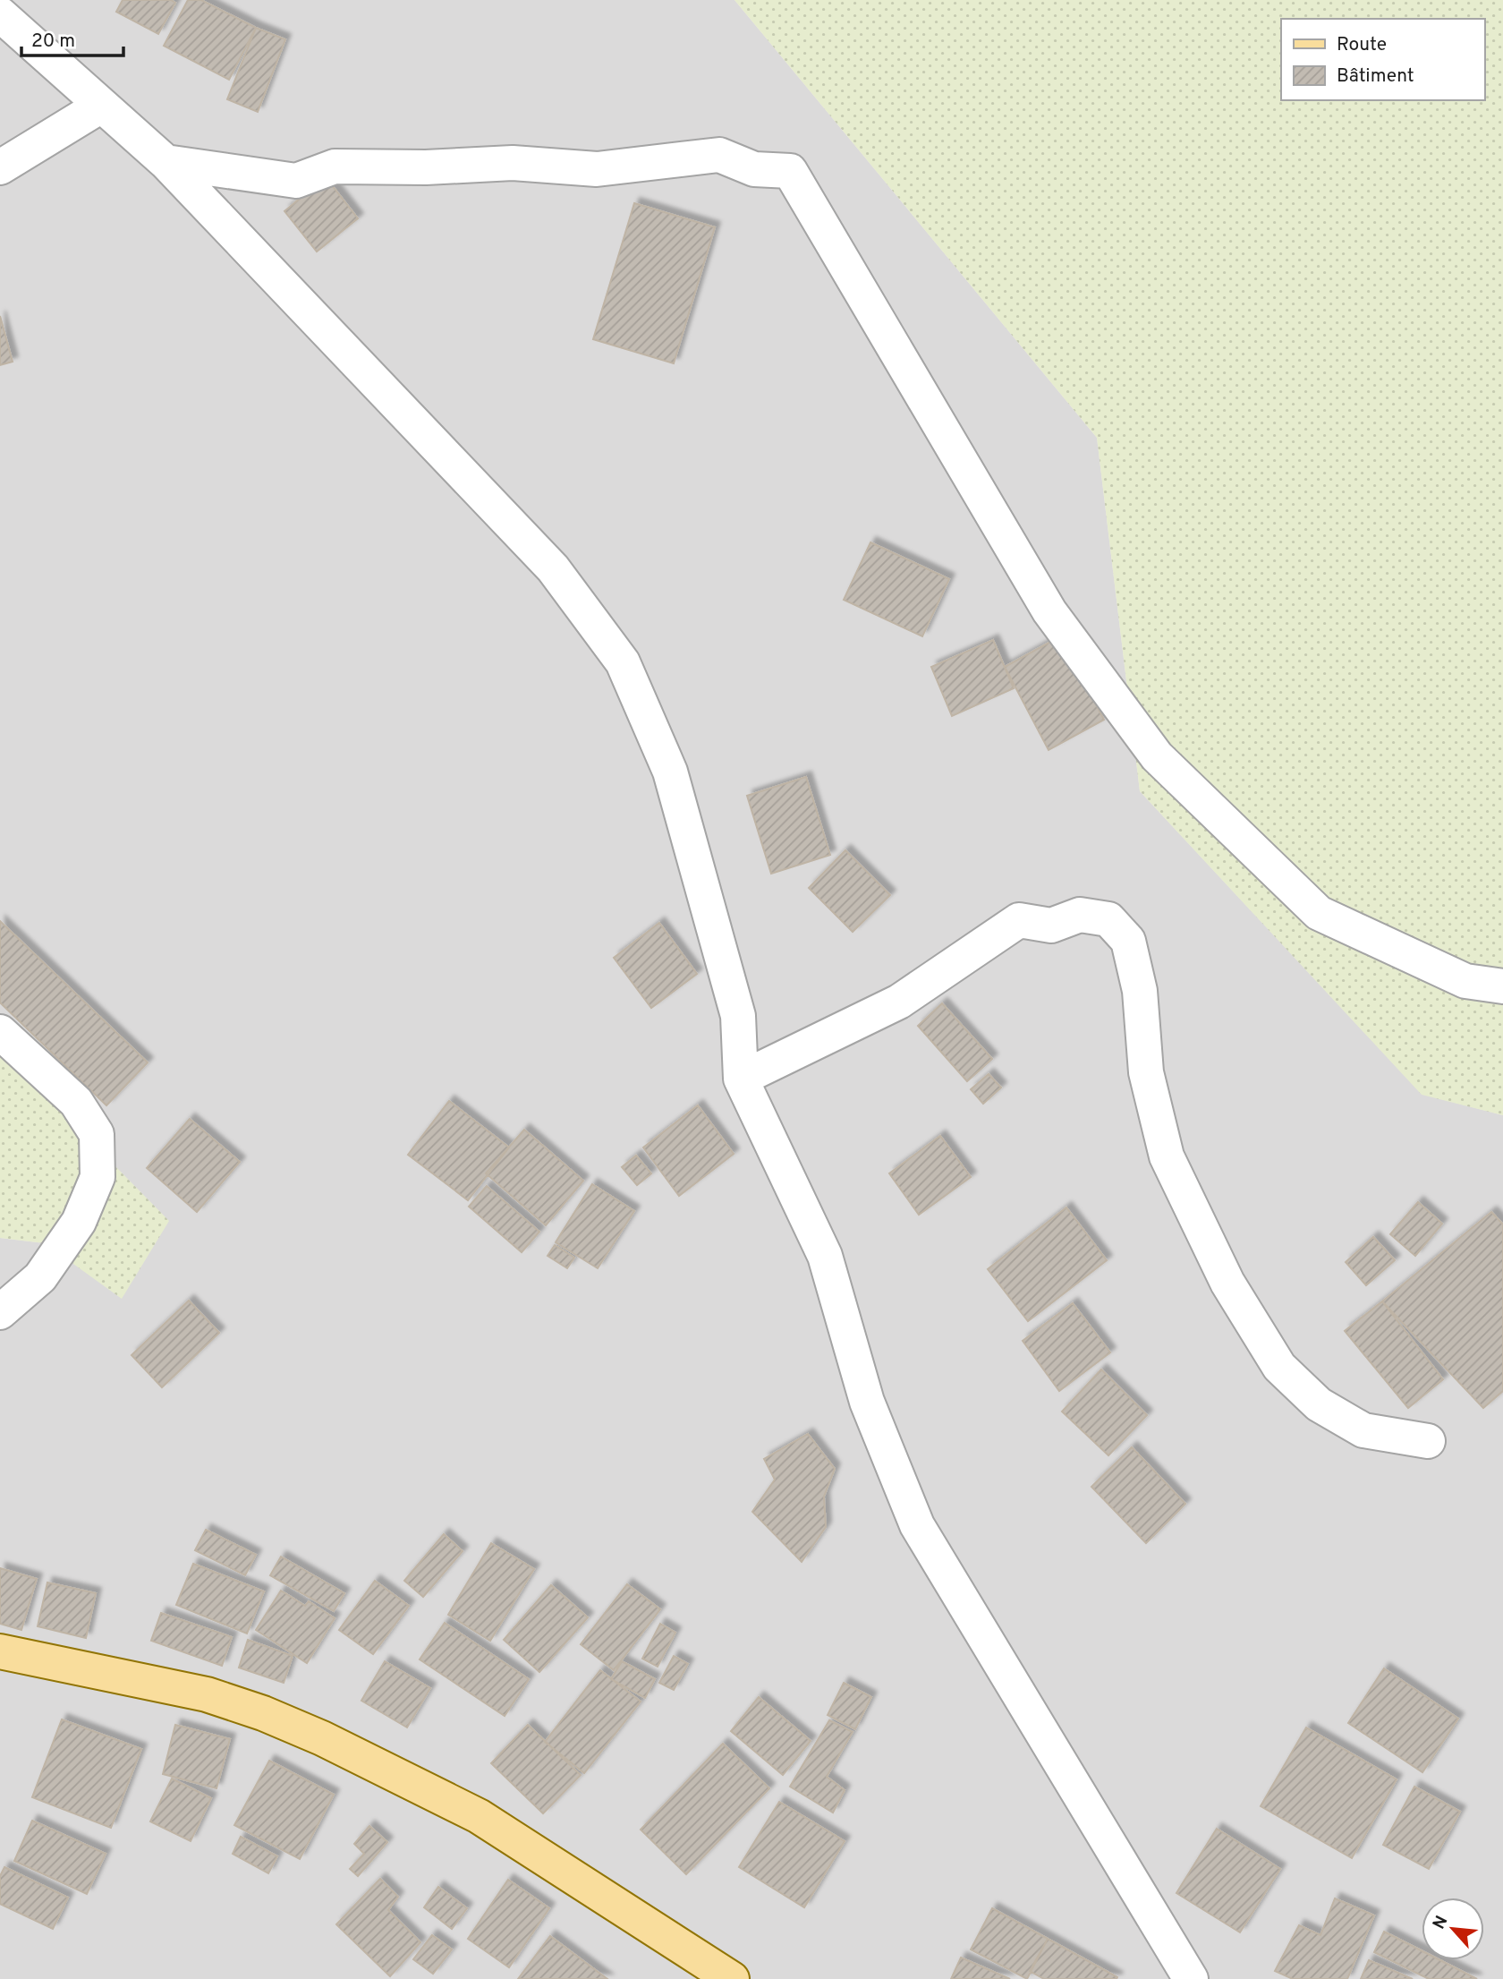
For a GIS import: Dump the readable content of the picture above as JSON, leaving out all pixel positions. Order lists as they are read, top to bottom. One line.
{"legend":["Route","Bâtiment"],"scale_bar":"20 m","north":"top left"}
